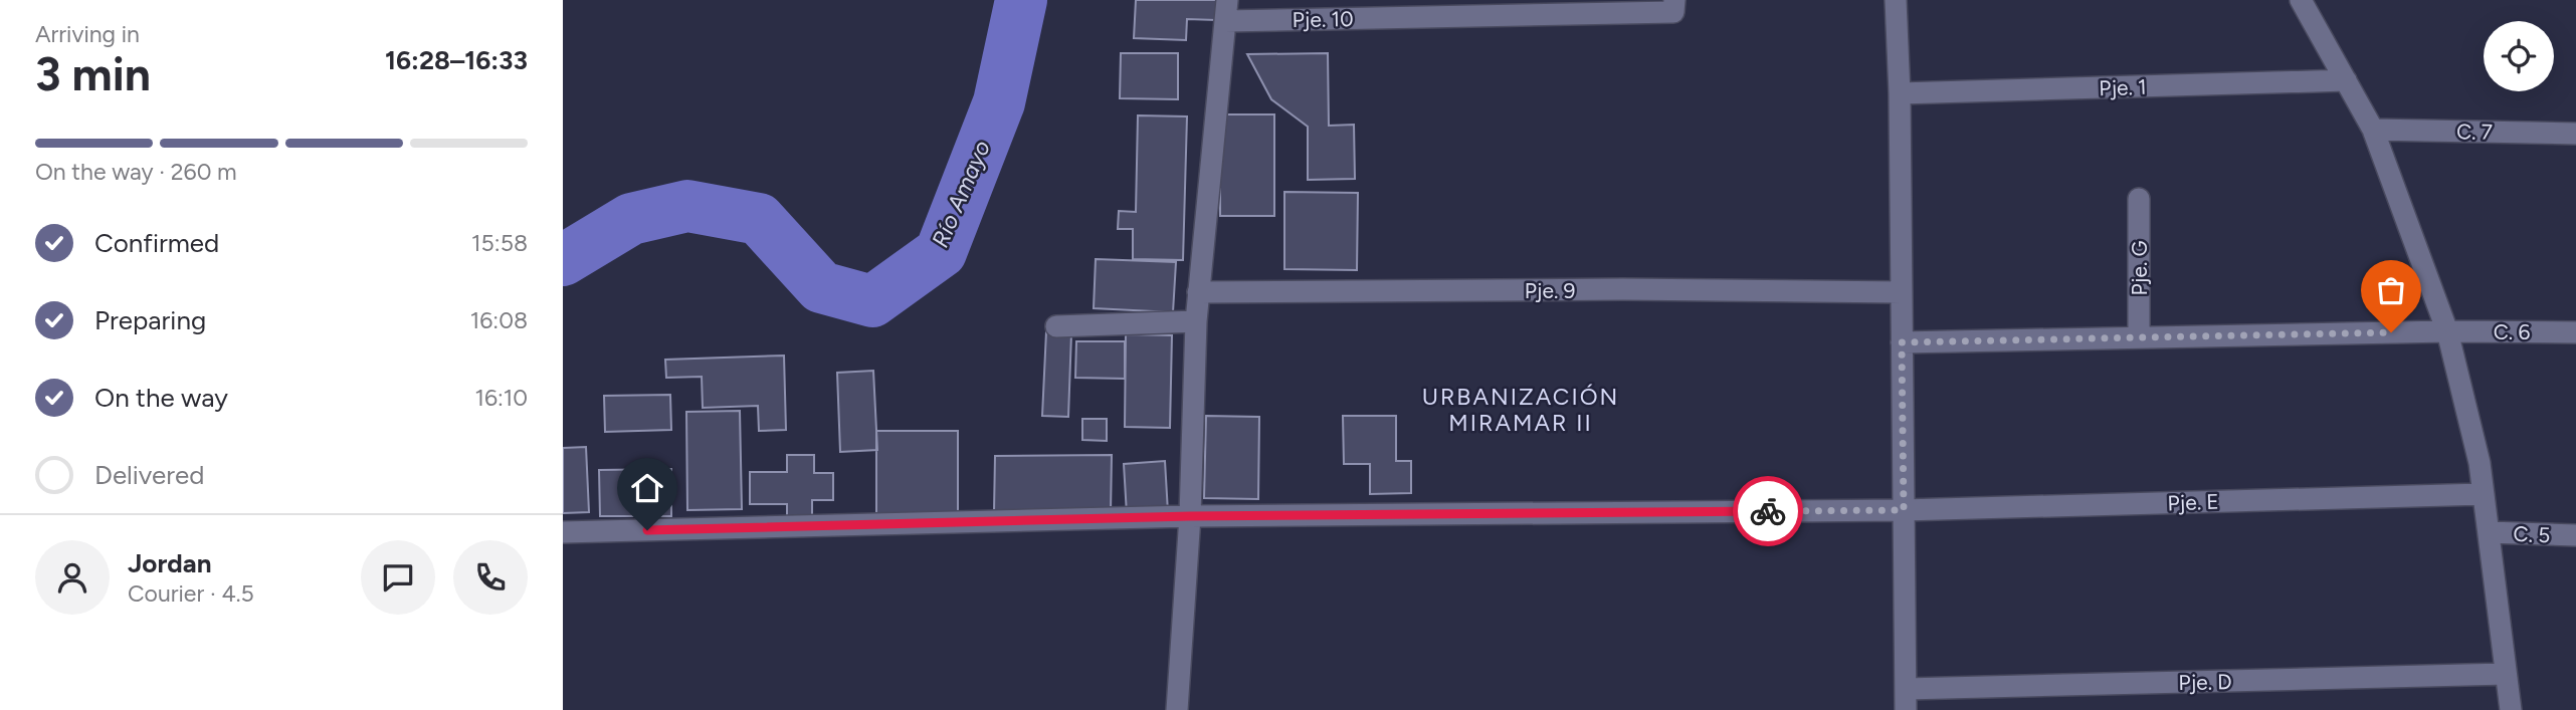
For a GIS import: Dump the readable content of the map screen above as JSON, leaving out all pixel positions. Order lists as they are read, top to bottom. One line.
{"streets":{"street":["Pje. 10","Pje. 1","C. 7","Pje. G","Pje. 9","C. 6","Pje. E","C. 5","Pje. D"]},"crossings":[["Pje. G","C. 6"]],"districts":["URBANIZACIÓN MIRAMAR II"],"water":["Río Amayo"],"page":{"heading":["3 min","Arriving in","16:28–16:33"],"panel":["Jordan","Courier · 4.5"],"bar":"On the way · 260 m","list":[["Confirmed","15:58"],["Preparing","16:08"],["On the way","16:10"],"Delivered"]}}
